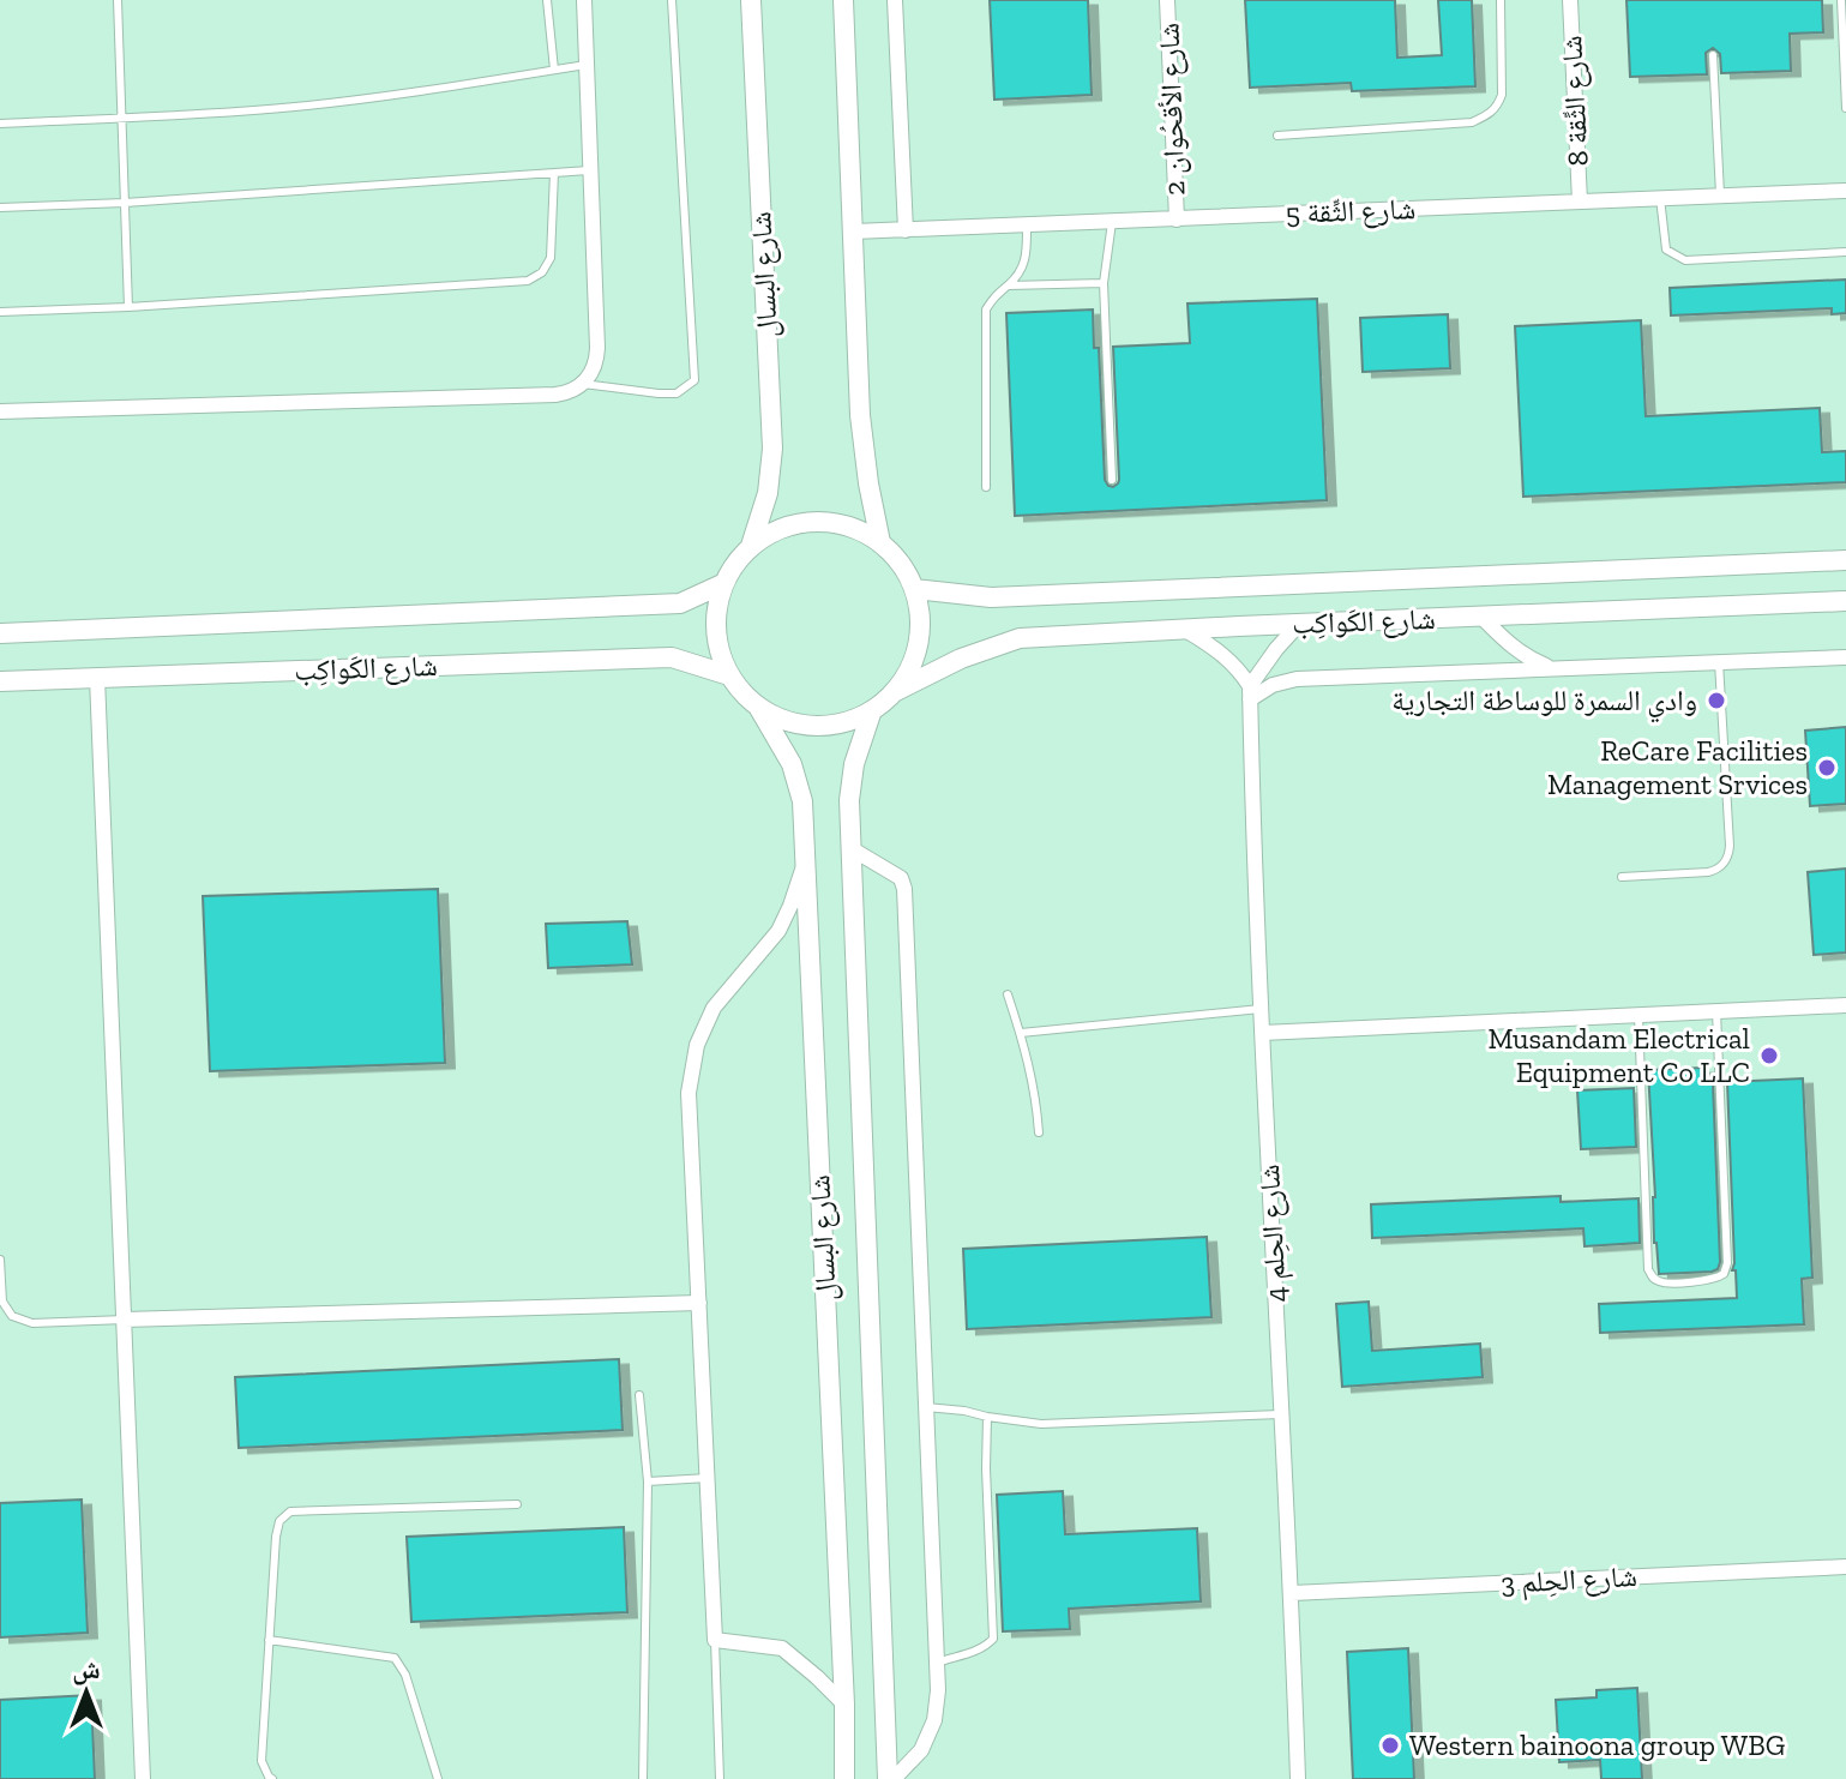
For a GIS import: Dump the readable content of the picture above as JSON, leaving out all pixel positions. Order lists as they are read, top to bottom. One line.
{"streets":{"street":["شارع الثِّقة 8","شارع الأقحُوان 2","شارع الثِّقة 5","شارع البسال","شارع الكَواكِب","شارع الحِلم 4","شارع الحِلم 3"]},"crossings":[["شارع الثِّقة 8","شارع الثِّقة 5"],["شارع الأقحُوان 2","شارع الثِّقة 5"],["شارع البسال","شارع الكَواكِب"],["شارع الحِلم 4","شارع الحِلم 3"]],"places":["وادي السمرة للوساطة التجارية","ReCare Facilities Management Srvices","Musandam Electrical Equipment Co LLC","Western bainoona group WBG"],"north":"top"}
